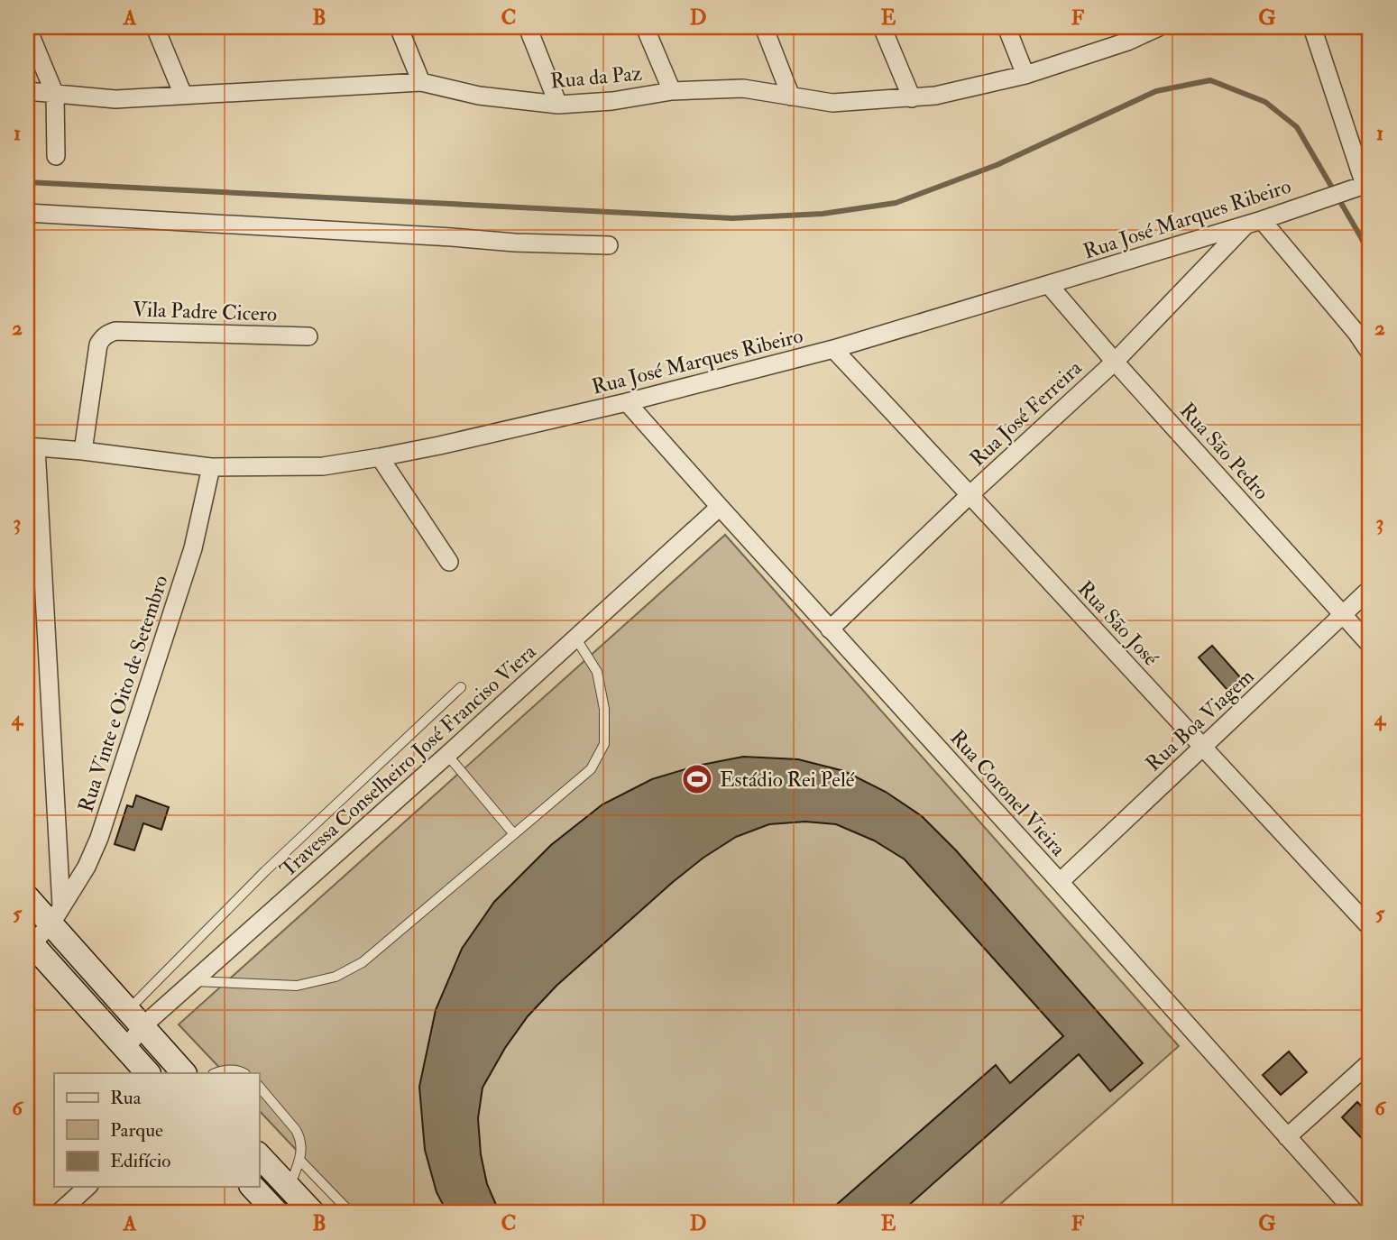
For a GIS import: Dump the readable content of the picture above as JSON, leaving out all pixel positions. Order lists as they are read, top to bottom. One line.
{"streets":{"street":["Rua da Paz","Rua José Marques Ribeiro","Vila Padre Cicero","Rua José Ferreira","Rua São Pedro","Rua São José","Rua Vinte e Oito de Setembro","Rua Boa Viagem","Travessa Conselheiro José Franciso Viera","Rua Coronel Vieira"]},"crossings":[["Rua José Marques Ribeiro","Vila Padre Cicero"],["Rua José Marques Ribeiro","Rua José Ferreira"],["Rua José Marques Ribeiro","Rua São Pedro"],["Rua José Marques Ribeiro","Rua São José"],["Rua José Marques Ribeiro","Rua Vinte e Oito de Setembro"],["Rua José Marques Ribeiro","Rua Coronel Vieira"],["Rua José Ferreira","Rua São Pedro"],["Rua José Ferreira","Rua São José"],["Rua José Ferreira","Rua Coronel Vieira"],["Rua São Pedro","Rua Boa Viagem"],["Rua São José","Rua Boa Viagem"],["Rua Boa Viagem","Rua Coronel Vieira"],["Travessa Conselheiro José Franciso Viera","Rua Coronel Vieira"]],"places":{"sports":["Estádio Rei Pelé"]},"legend":["Rua","Parque","Edifício"],"grid":{"columns":["A","B","C","D","E","F","G"],"rows":["1","2","3","4","5","6"]}}
